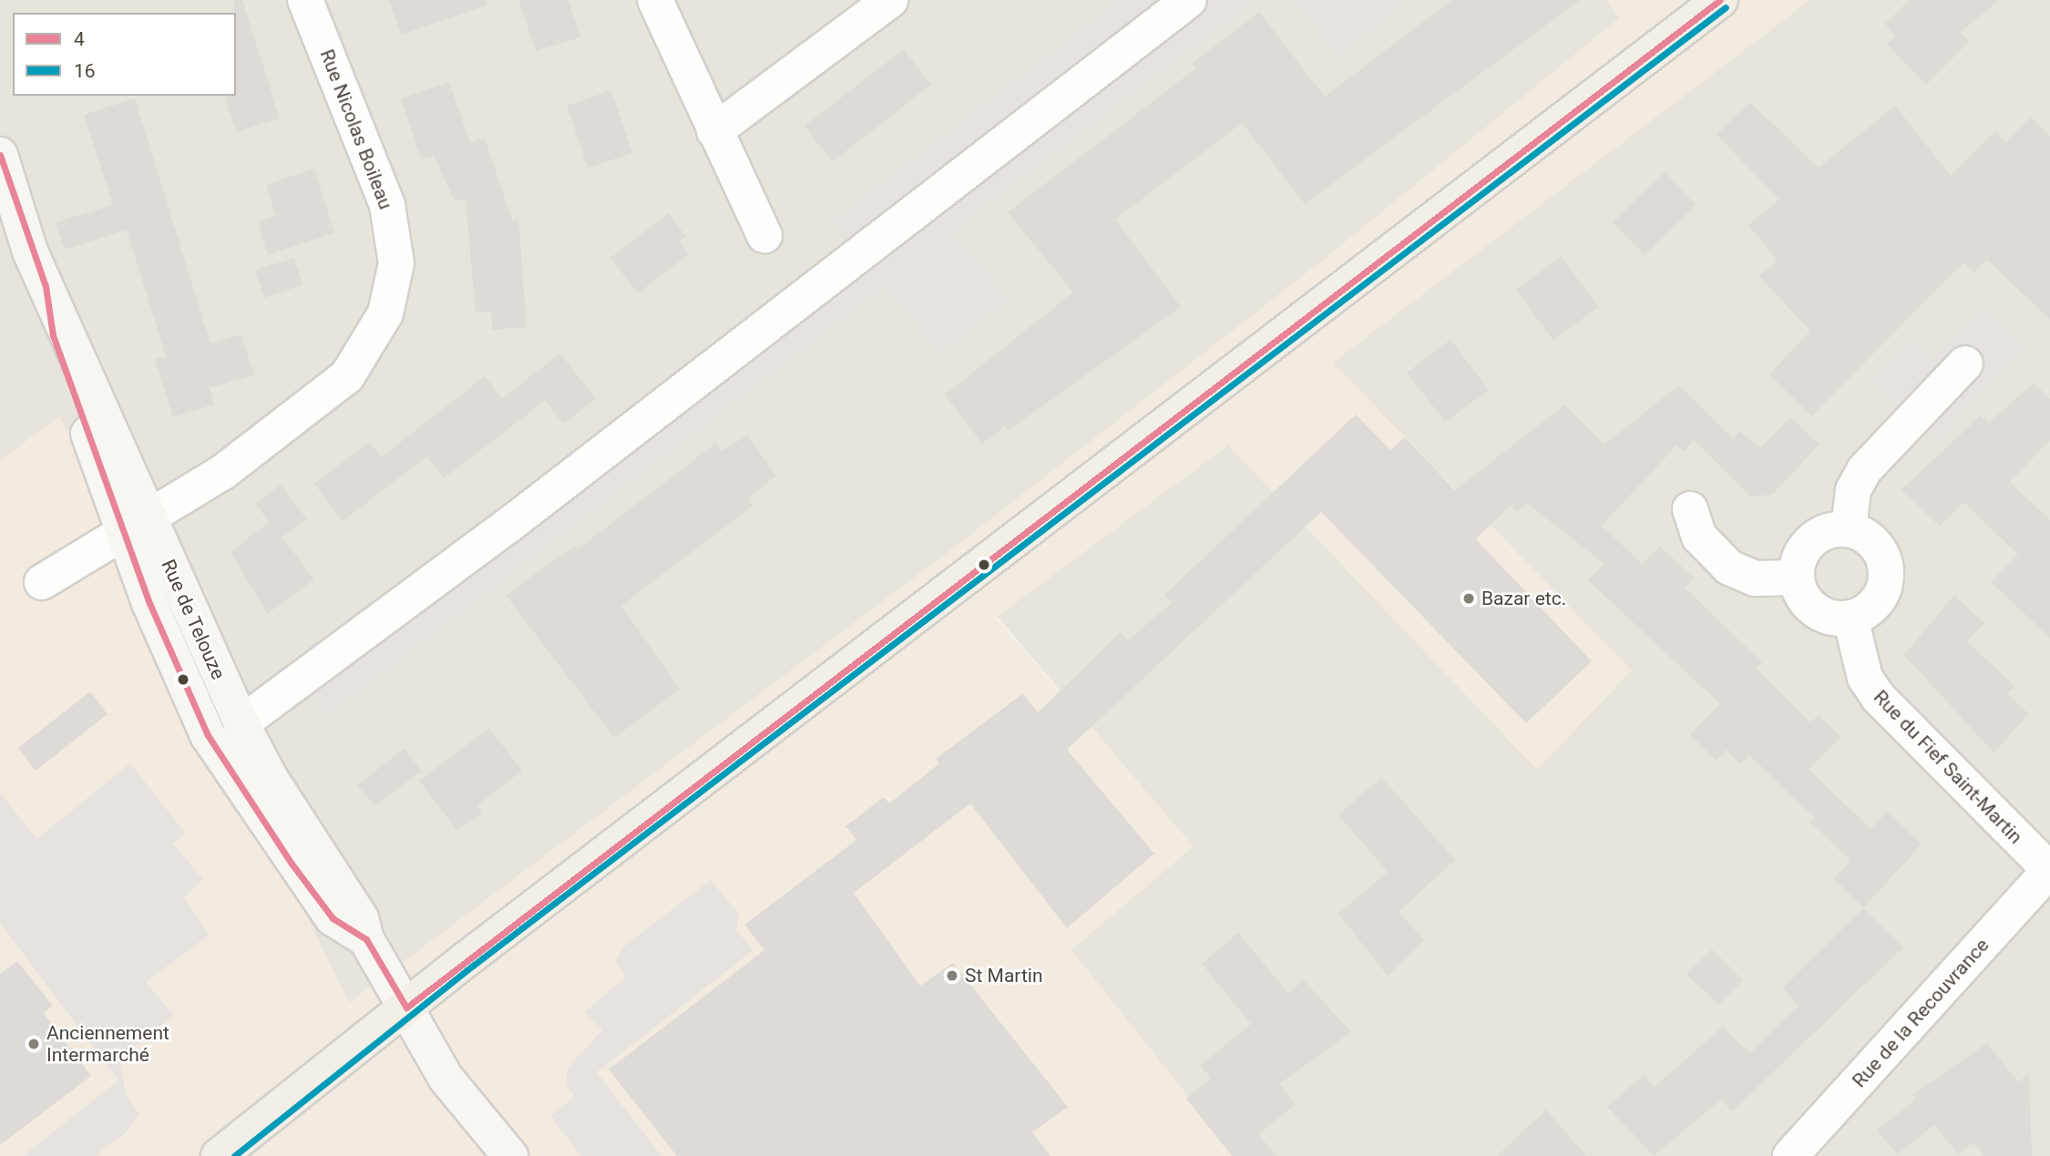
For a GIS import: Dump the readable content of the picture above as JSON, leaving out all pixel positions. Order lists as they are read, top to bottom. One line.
{"streets":{"street":["Rue Nicolas Boileau","Rue de Telouze","Rue du Fief Saint-Martin","Rue de la Recouvrance"]},"crossings":[["Rue Nicolas Boileau","Rue de Telouze"],["Rue du Fief Saint-Martin","Rue de la Recouvrance"]],"places":["Bazar etc.","St Martin","Anciennement Intermarché"],"lines":["transit line 4","transit line 16"],"legend":["4","16"]}
